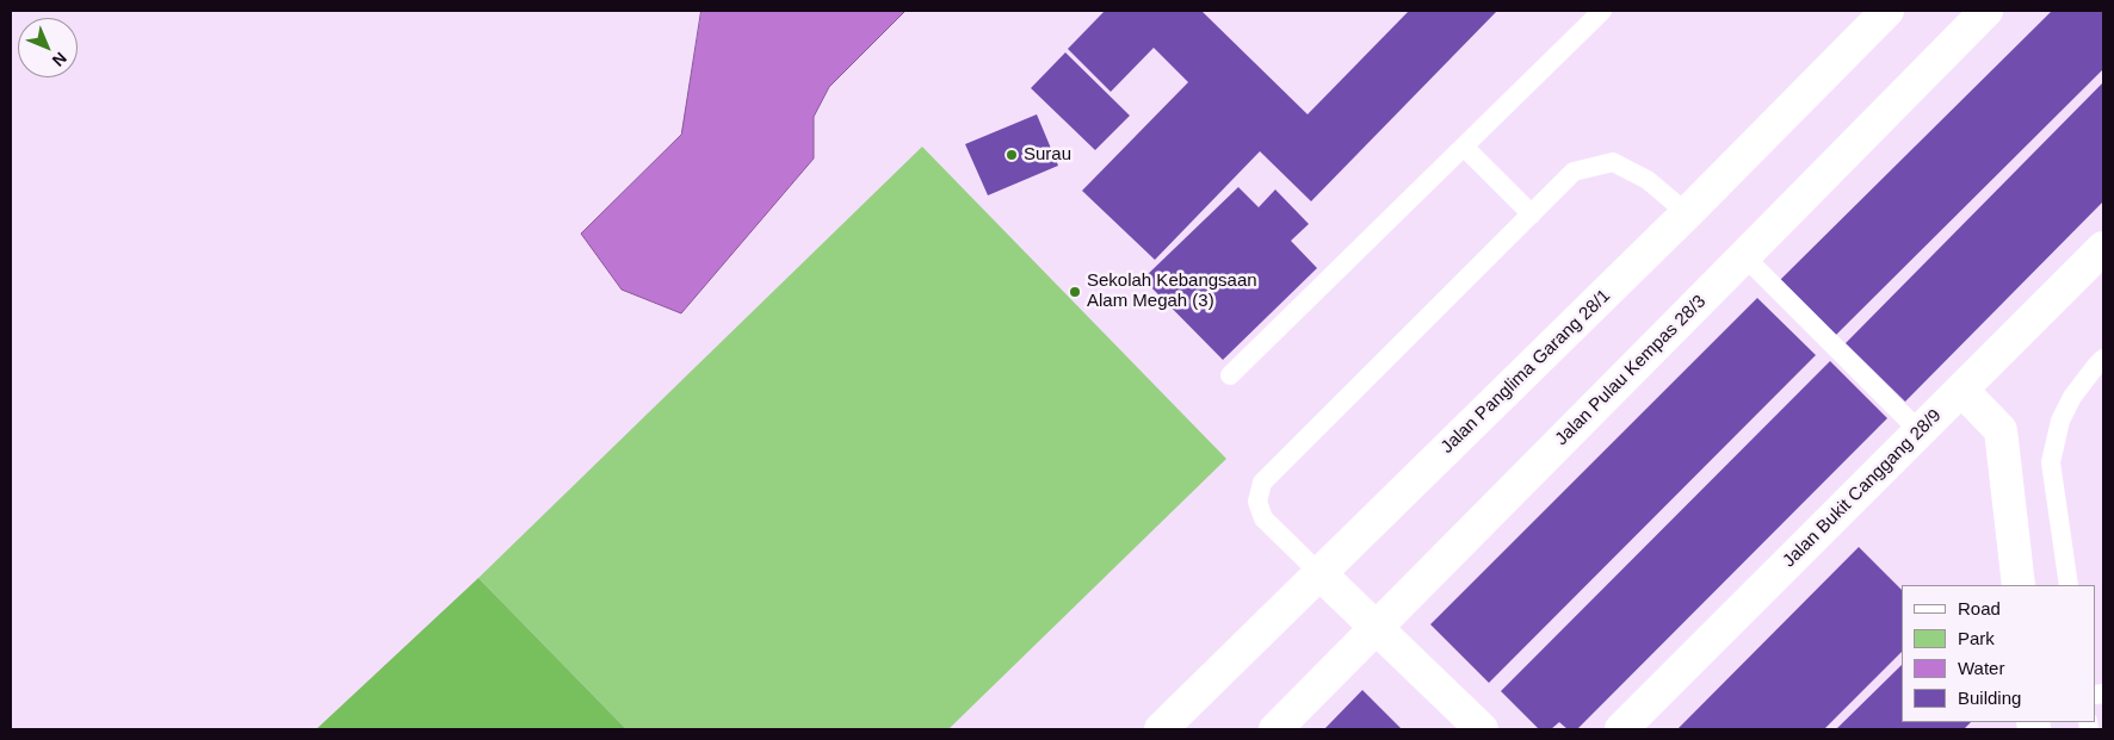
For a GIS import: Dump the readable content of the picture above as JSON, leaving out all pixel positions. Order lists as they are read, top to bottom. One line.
{"streets":{"street":["Jalan Pulau Kempas 28/3","Jalan Panglima Garang 28/1","Jalan Bukit Canggang 28/9"]},"places":["Surau","Sekolah Kebangsaan Alam Megah (3)"],"legend":["Road","Park","Water","Building"],"north":"bottom right"}
